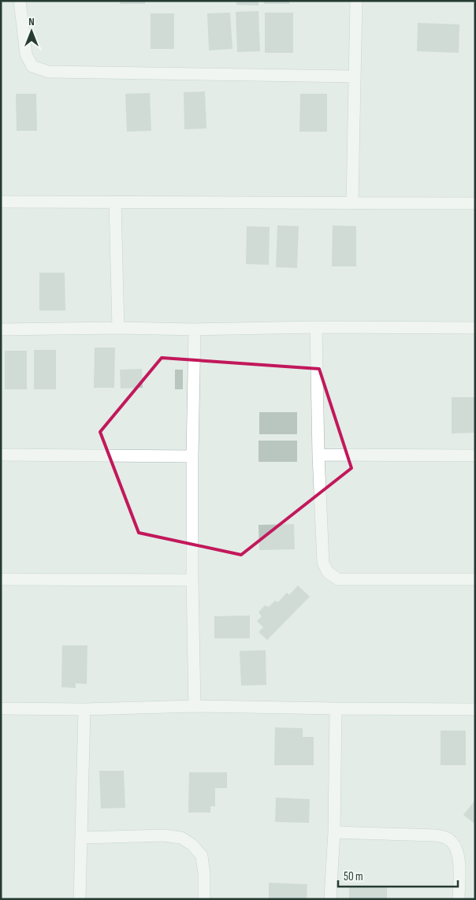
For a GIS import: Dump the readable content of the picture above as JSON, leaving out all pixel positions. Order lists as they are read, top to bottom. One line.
{"scale_bar":"50 m","north":"top"}
